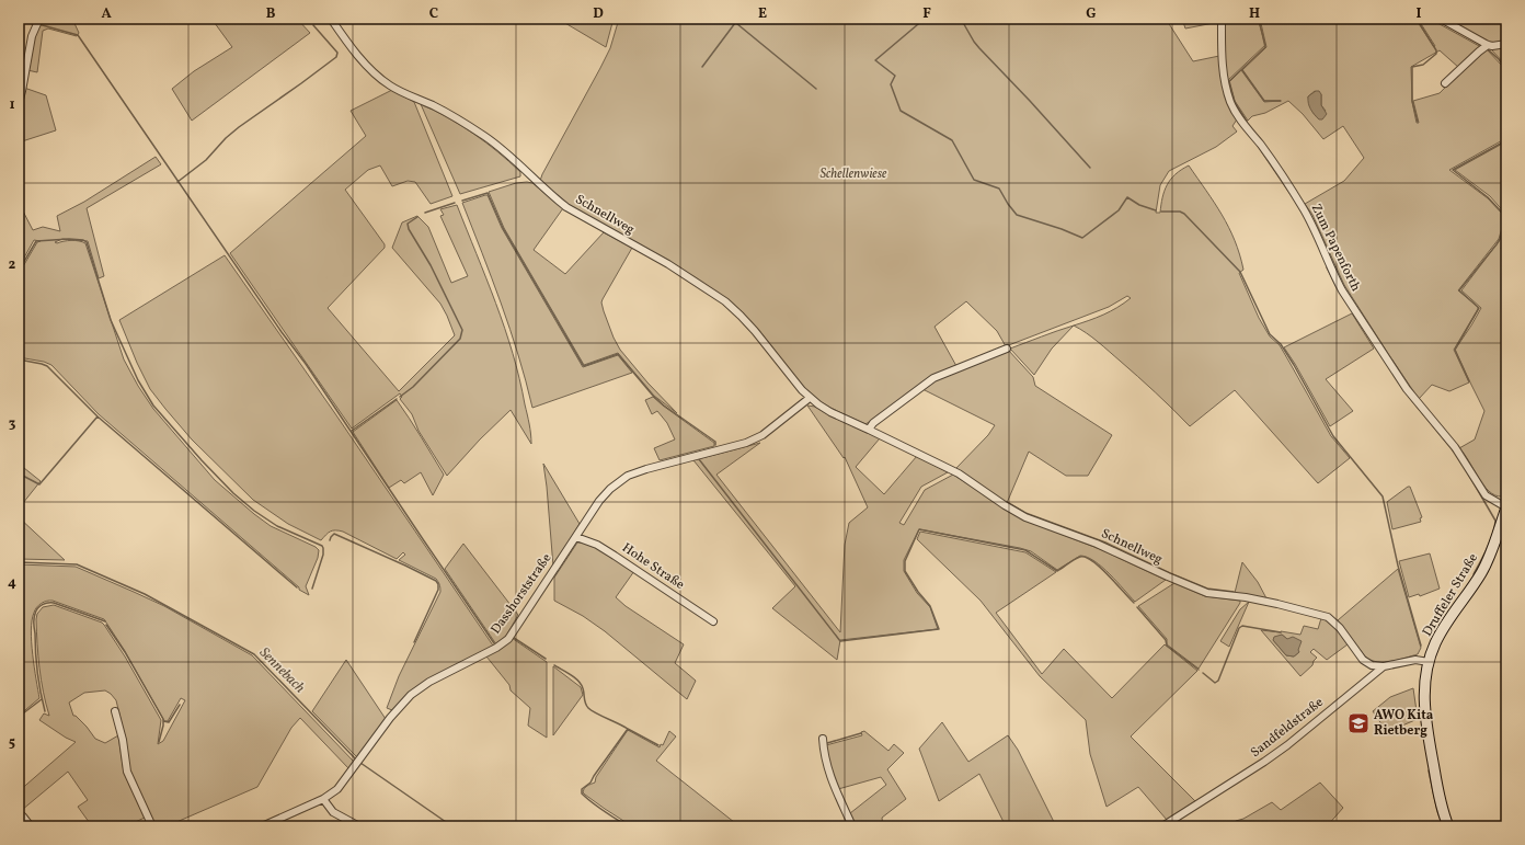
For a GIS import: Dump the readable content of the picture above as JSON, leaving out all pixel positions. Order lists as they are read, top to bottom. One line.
{"streets":{"street":["Schnellweg","Zum Papenforth","Hohe Straße","Dasshorststraße","Druffeler Straße","Sandfeldstraße"]},"crossings":[["Schnellweg","Dasshorststraße"],["Schnellweg","Sandfeldstraße"],["Zum Papenforth","Druffeler Straße"],["Hohe Straße","Dasshorststraße"],["Druffeler Straße","Sandfeldstraße"]],"water":["Sennebach"],"parks":["Schellenwiese"],"places":{"school or university":["AWO Kita Rietberg"]},"grid":{"columns":["A","B","C","D","E","F","G","H","I"],"rows":["1","2","3","4","5"]}}
